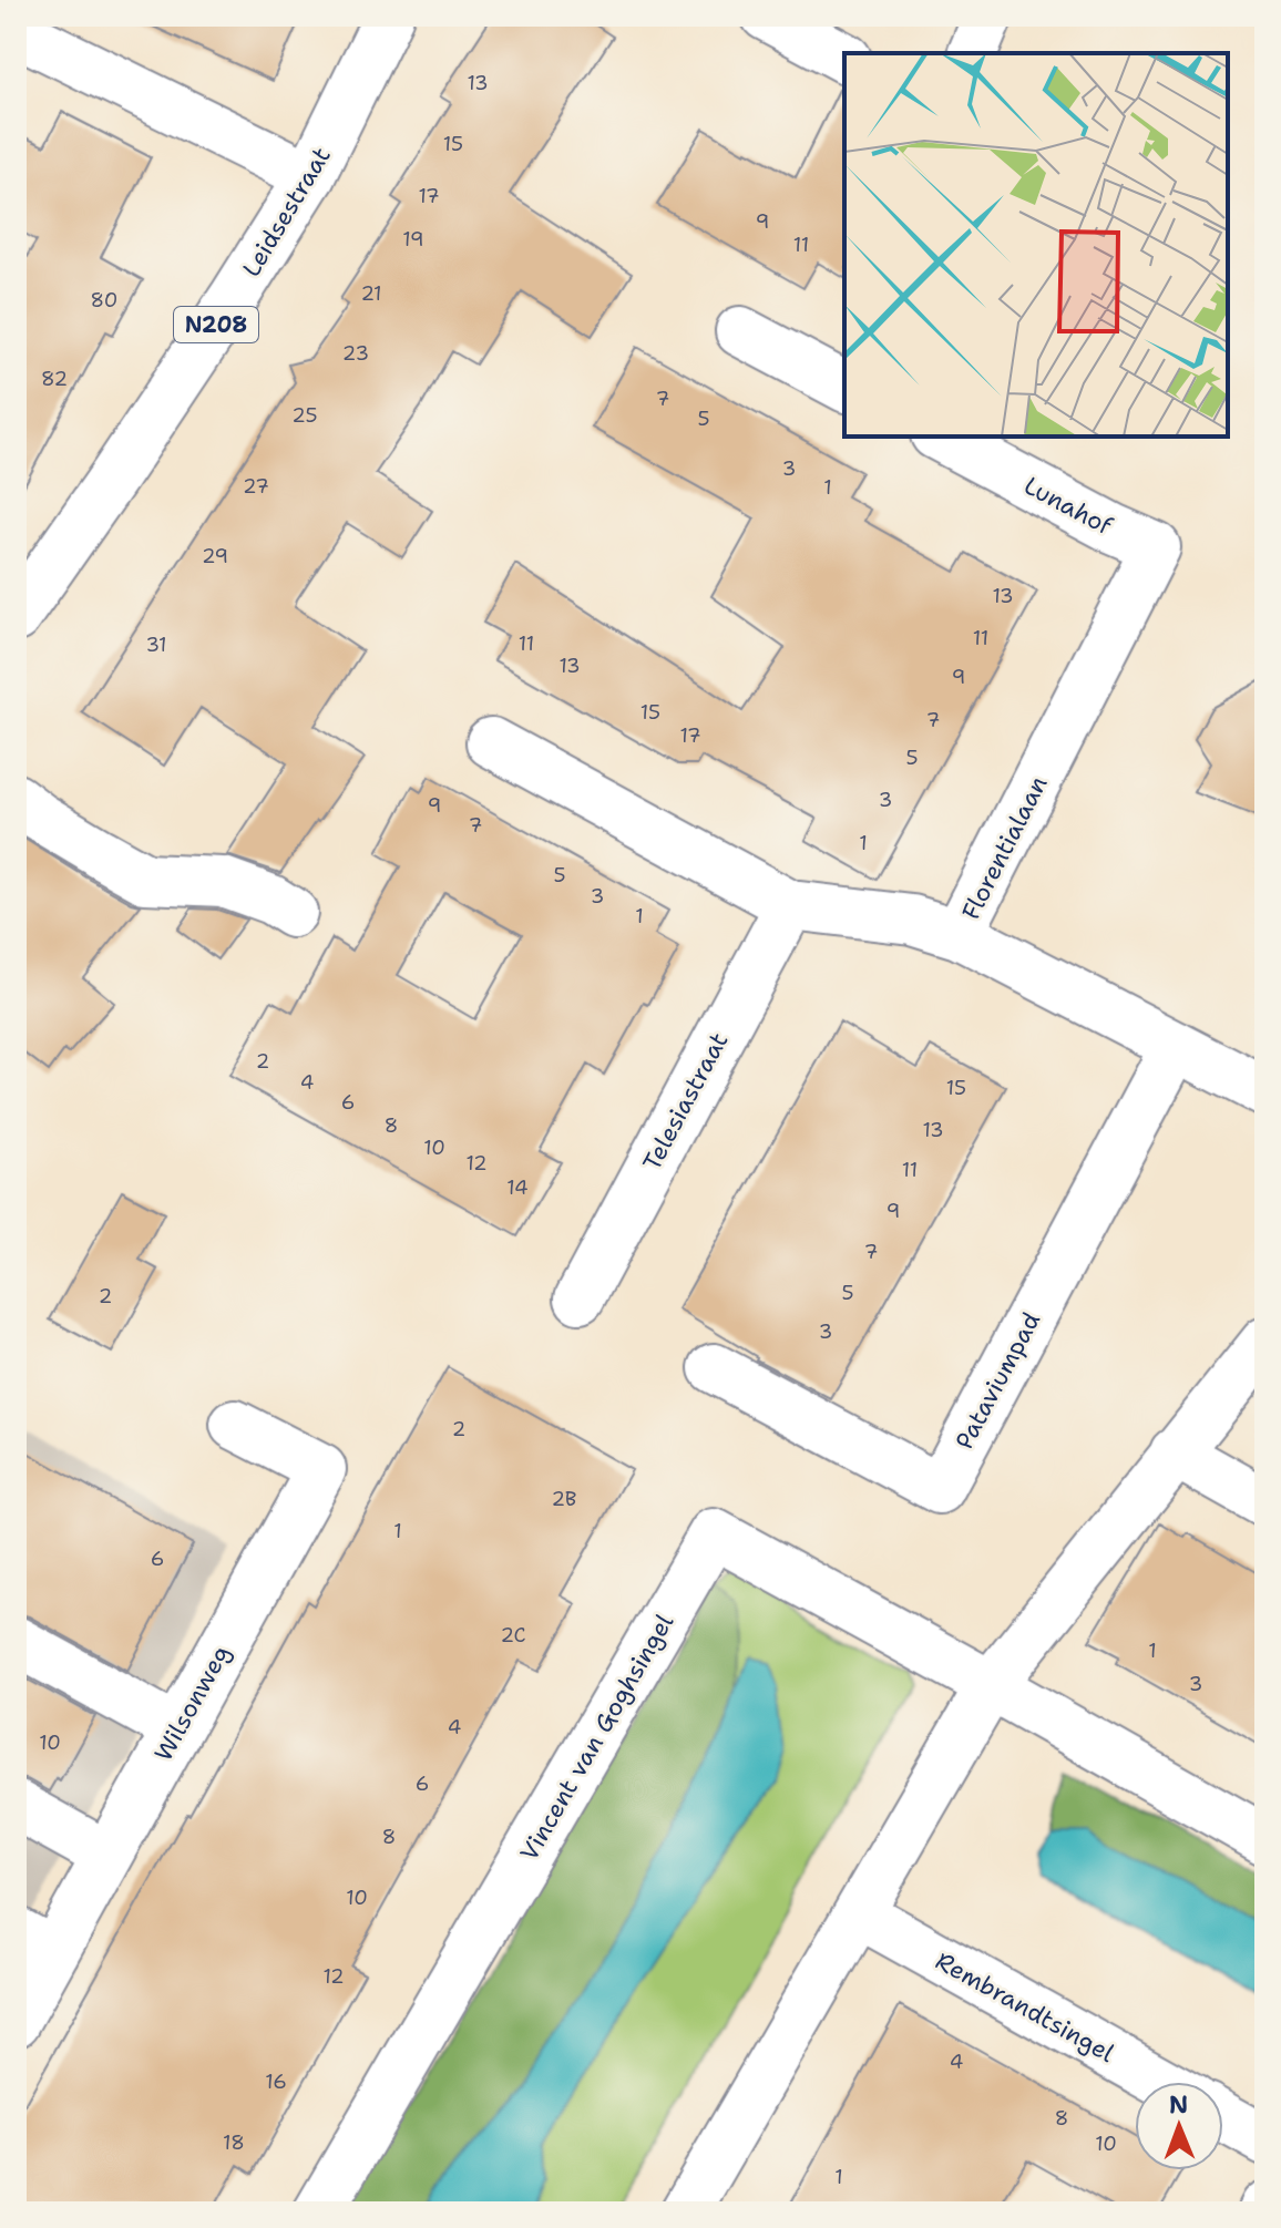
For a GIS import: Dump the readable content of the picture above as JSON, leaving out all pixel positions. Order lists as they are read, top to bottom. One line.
{"streets":{"street":["Leidsestraat","N208","Lunahof","Florentialaan","Telesiastraat","Pataviumpad","Wilsonweg","Vincent van Goghsingel","Rembrandtsingel"]},"crossings":[["Lunahof","Florentialaan"],["Florentialaan","Pataviumpad"]],"house_numbers":["13","15","17","9","19","11","21","80","23","82","7","25","5","3","27","1","29","13","11","11","31","13","9","15","7","17","5","3","9","7","1","5","3","1","2","4","15","6","8","13","10","12","11","14","9","7","5","2","3","2","2B","1","6","2C","1","3","4","10","6","8","10","12","4","16","8","18","10","1"],"north":"top"}
